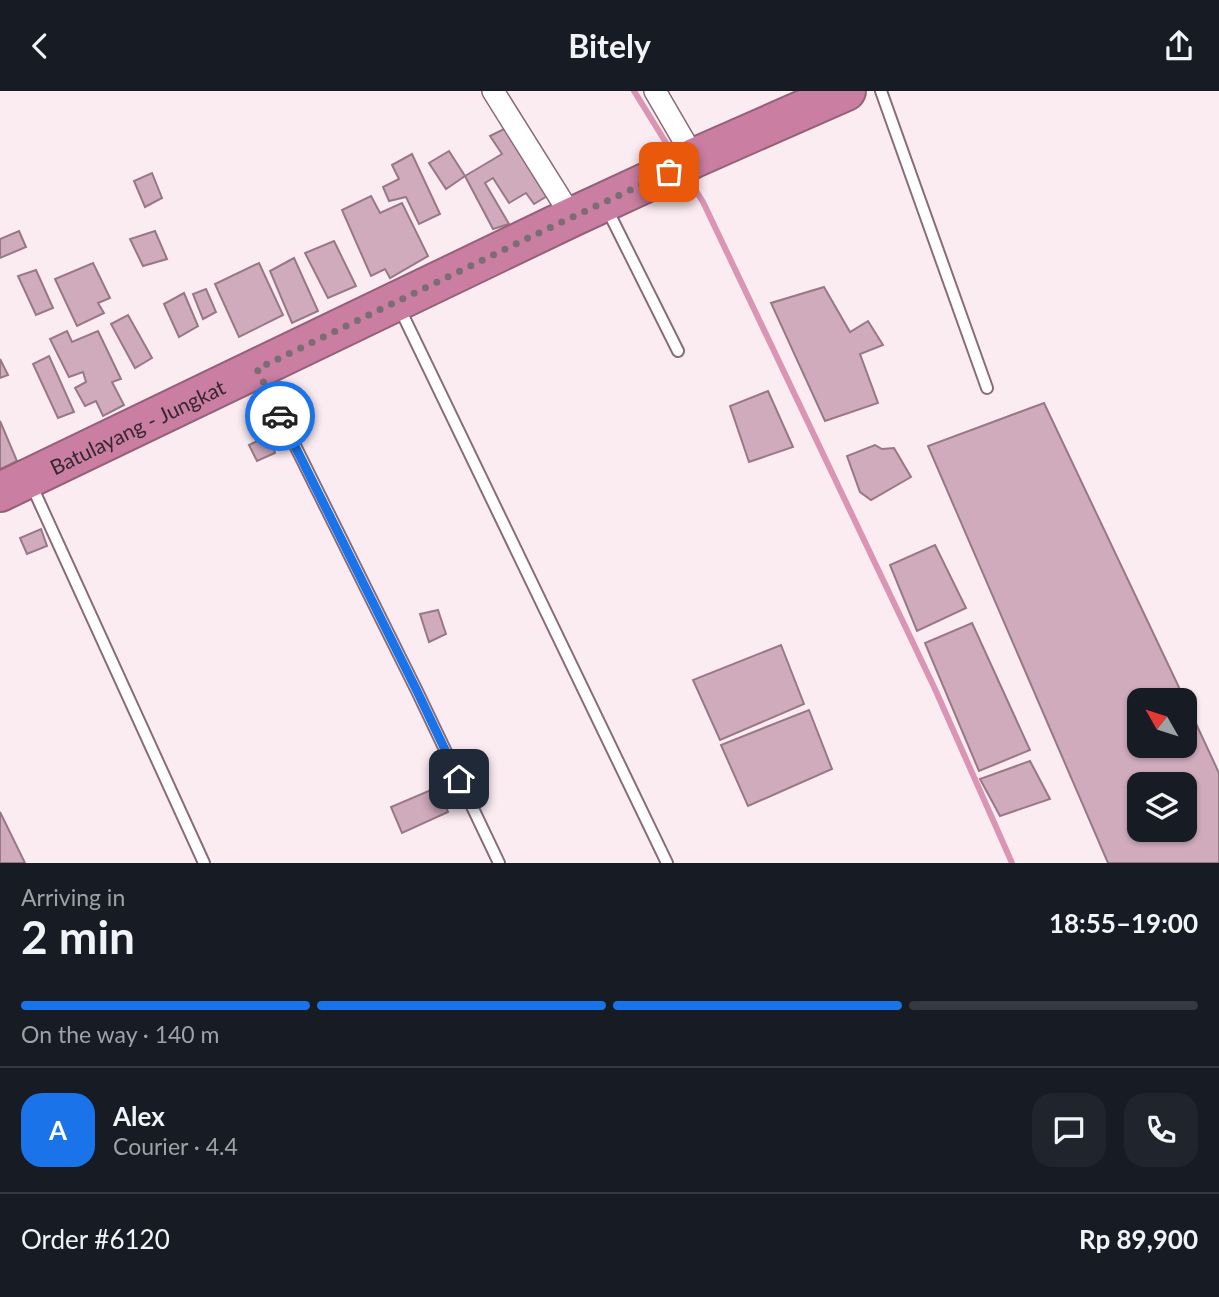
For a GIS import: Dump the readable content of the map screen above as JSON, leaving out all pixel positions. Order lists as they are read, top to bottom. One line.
{"streets":{"highway":["Batulayang - Jungkat"]},"north":"top left","page":{"header":"Bitely","heading":["2 min","Arriving in","18:55–19:00"],"panel":["Alex","Courier · 4.4","Order #6120","Rp 89,900"],"bar":"On the way · 140 m","round":"A"}}
